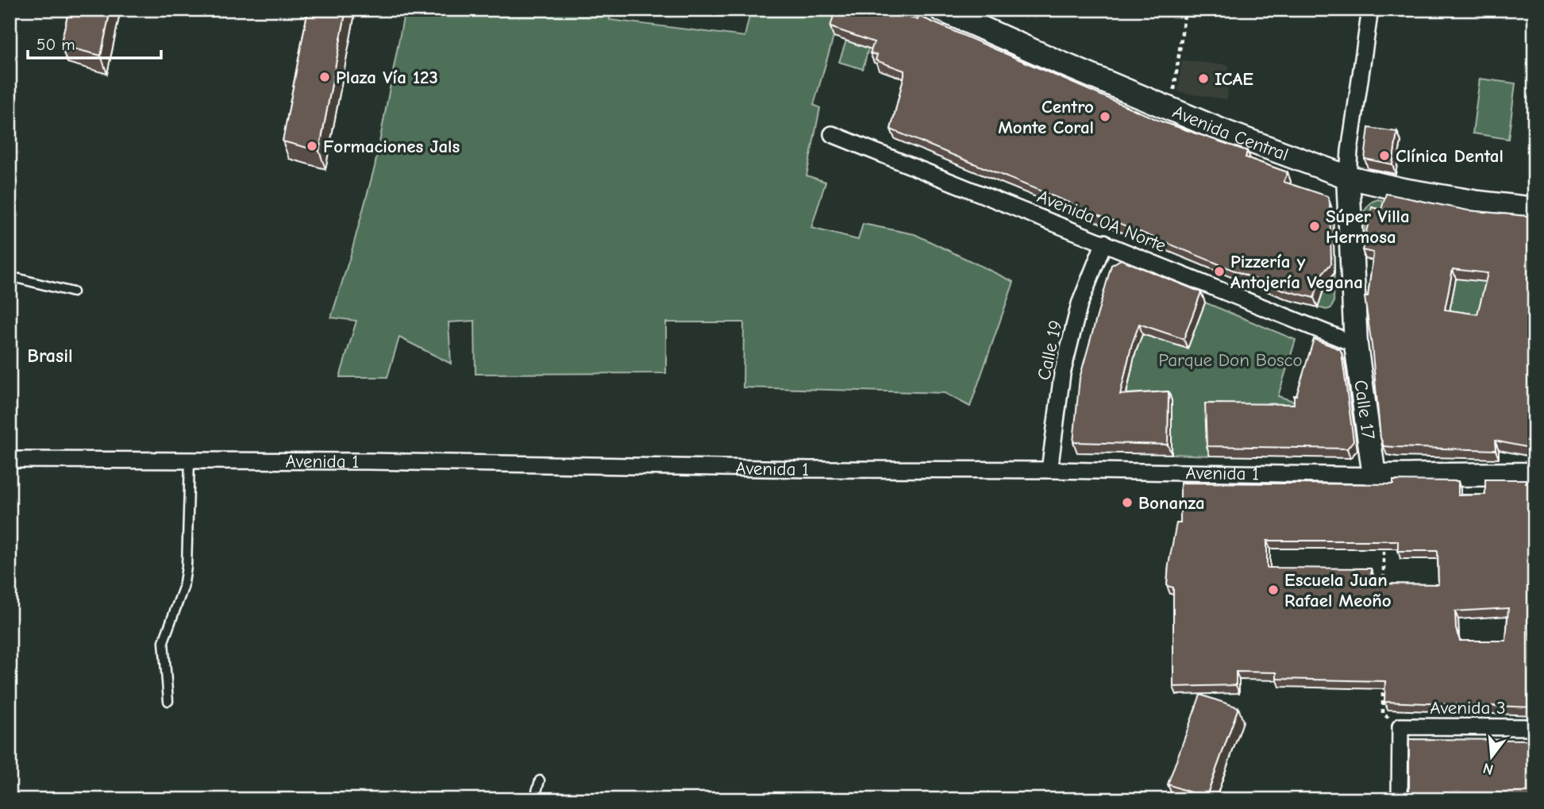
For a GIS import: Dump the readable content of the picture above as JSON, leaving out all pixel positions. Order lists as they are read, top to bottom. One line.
{"streets":{"main road":["Avenida Central","Calle 17","Avenida 1"],"street":["Avenida 0A Norte","Calle 19","Avenida 3"]},"crossings":[["Avenida Central","Calle 17"],["Avenida 0A Norte","Calle 19"],["Avenida 0A Norte","Calle 17"],["Calle 19","Avenida 1"],["Calle 17","Avenida 1"]],"districts":["Brasil"],"parks":["Parque Don Bosco"],"places":["Plaza Vía 123","ICAE","Centro Monte Coral","Formaciones Jals","Clínica Dental","Súper Villa Hermosa","Pizzería y Antojería Vegana","Bonanza","Escuela Juan Rafael Meoño"],"scale_bar":"50 m","north":"bottom"}
